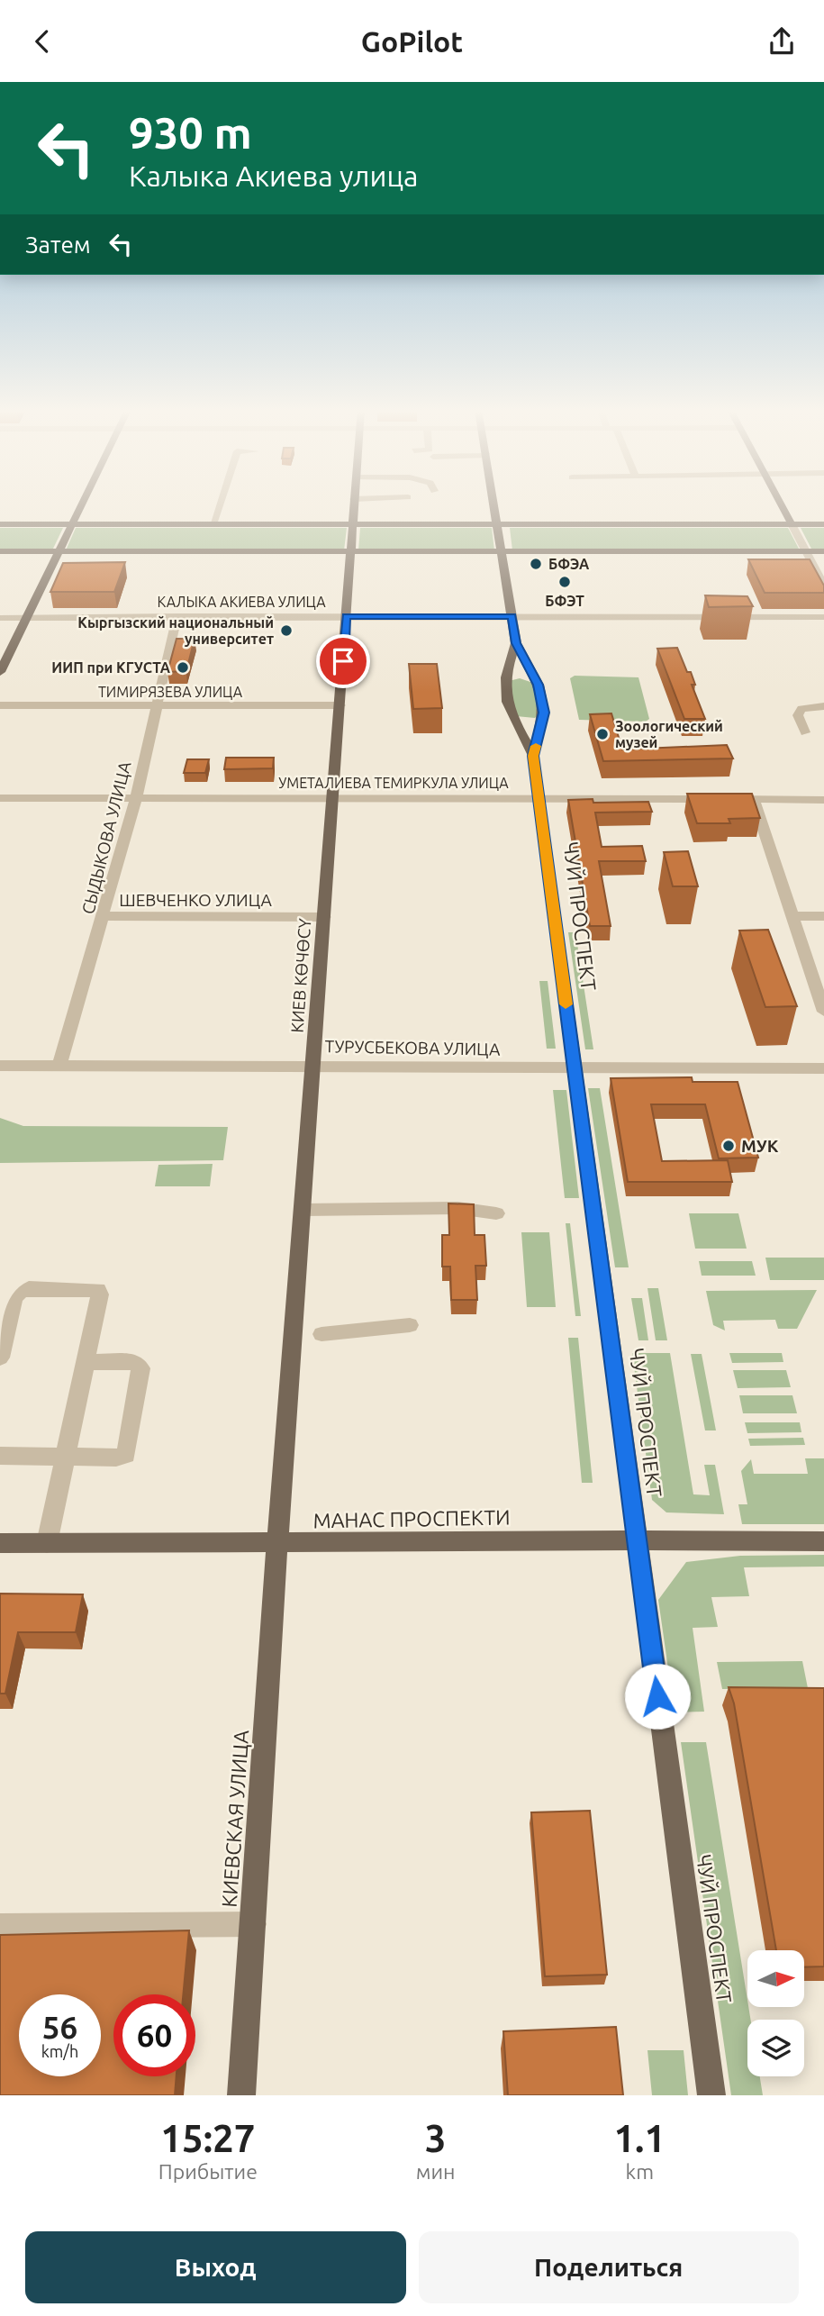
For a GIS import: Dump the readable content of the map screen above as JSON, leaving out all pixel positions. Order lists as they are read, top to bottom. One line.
{"streets":{"main road":["ЧУЙ ПРОСПЕКТ","КИЕВ КӨЧӨСҮ","МАНАС ПРОСПЕКТИ","КИЕВСКАЯ УЛИЦА"],"street":["КАЛЫКА АКИЕВА УЛИЦА","ТИМИРЯЗЕВА УЛИЦА","УМЕТАЛИЕВА ТЕМИРКУЛА УЛИЦА","СЫДЫКОВА УЛИЦА","ШЕВЧЕНКО УЛИЦА","ТУРУСБЕКОВА УЛИЦА"]},"crossings":[["КАЛЫКА АКИЕВА УЛИЦА","СЫДЫКОВА УЛИЦА"],["КАЛЫКА АКИЕВА УЛИЦА","ЧУЙ ПРОСПЕКТ"],["КАЛЫКА АКИЕВА УЛИЦА","КИЕВ КӨЧӨСҮ"],["ТИМИРЯЗЕВА УЛИЦА","СЫДЫКОВА УЛИЦА"],["ТИМИРЯЗЕВА УЛИЦА","КИЕВ КӨЧӨСҮ"],["УМЕТАЛИЕВА ТЕМИРКУЛА УЛИЦА","СЫДЫКОВА УЛИЦА"],["УМЕТАЛИЕВА ТЕМИРКУЛА УЛИЦА","ЧУЙ ПРОСПЕКТ"],["УМЕТАЛИЕВА ТЕМИРКУЛА УЛИЦА","КИЕВ КӨЧӨСҮ"],["СЫДЫКОВА УЛИЦА","ШЕВЧЕНКО УЛИЦА"],["СЫДЫКОВА УЛИЦА","ТУРУСБЕКОВА УЛИЦА"],["ШЕВЧЕНКО УЛИЦА","КИЕВ КӨЧӨСҮ"],["ЧУЙ ПРОСПЕКТ","ТУРУСБЕКОВА УЛИЦА"],["ЧУЙ ПРОСПЕКТ","МАНАС ПРОСПЕКТИ"],["КИЕВ КӨЧӨСҮ","ТУРУСБЕКОВА УЛИЦА"],["КИЕВ КӨЧӨСҮ","МАНАС ПРОСПЕКТИ"],["КИЕВ КӨЧӨСҮ","КИЕВСКАЯ УЛИЦА"],["МАНАС ПРОСПЕКТИ","КИЕВСКАЯ УЛИЦА"]],"places":["БФЭА","БФЭТ","Кыргызский национальный университет","ИИП при КГУСТА","Зоологический музей","МУК"],"north":"right","page":{"header":"GoPilot","turn":["930 m","Калыка Акиева улица"],"then":"Затем","speed":"56 km/h","limit":"60","eta":["15:27","Прибытие","3","мин","1.1","km"],"buttons":["Выход","Поделиться"]}}
